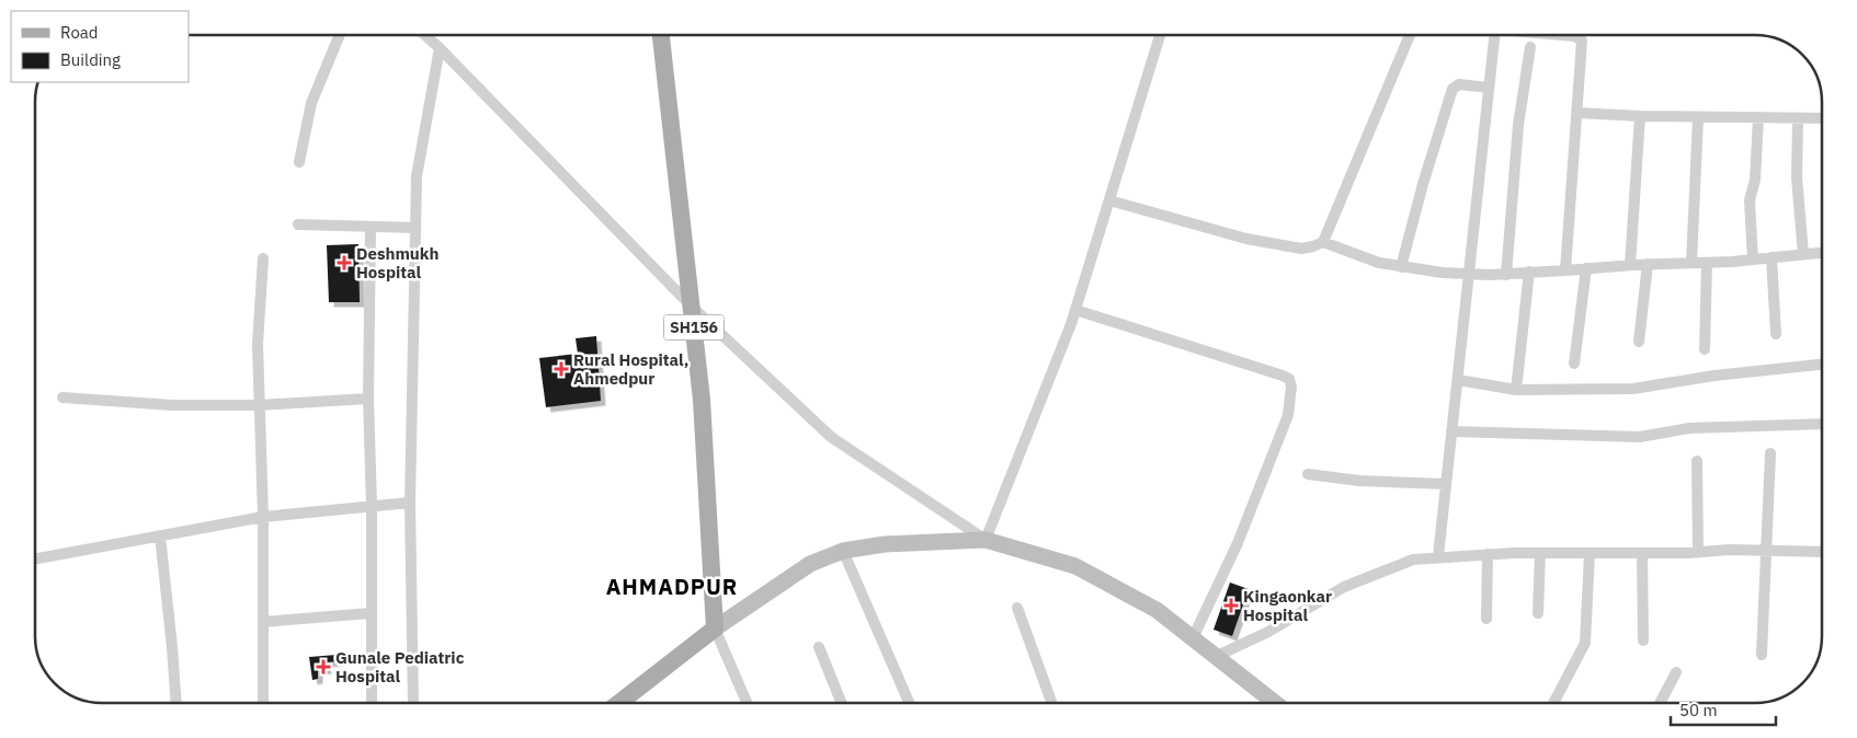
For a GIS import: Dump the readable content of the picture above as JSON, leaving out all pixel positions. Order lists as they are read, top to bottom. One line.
{"streets":{"main road":["SH156"]},"districts":["AHMADPUR"],"places":{"health":["Deshmukh Hospital","Rural Hospital, Ahmedpur","Kingaonkar Hospital","Gunale Pediatric Hospital"]},"legend":["Road","Building"],"scale_bar":"50 m"}
